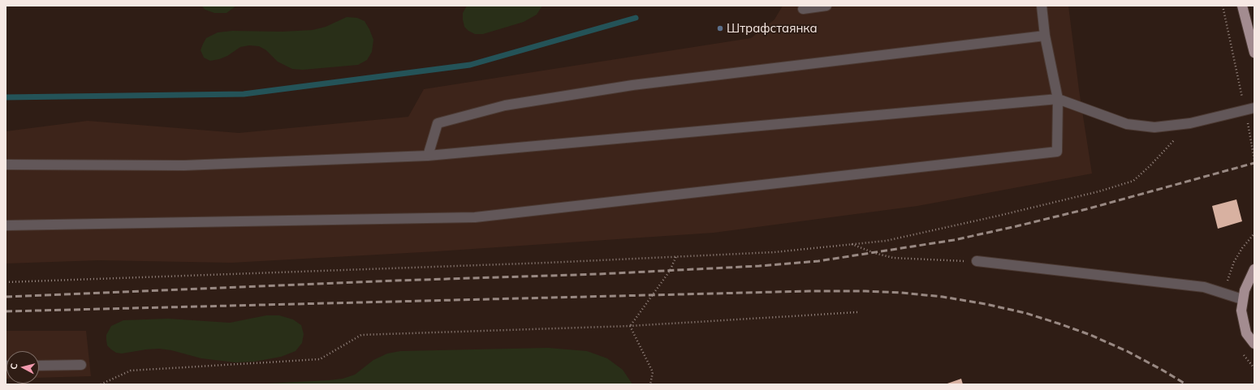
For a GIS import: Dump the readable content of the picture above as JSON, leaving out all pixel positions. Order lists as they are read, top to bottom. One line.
{"places":["Штрафстаянка"],"north":"left"}
